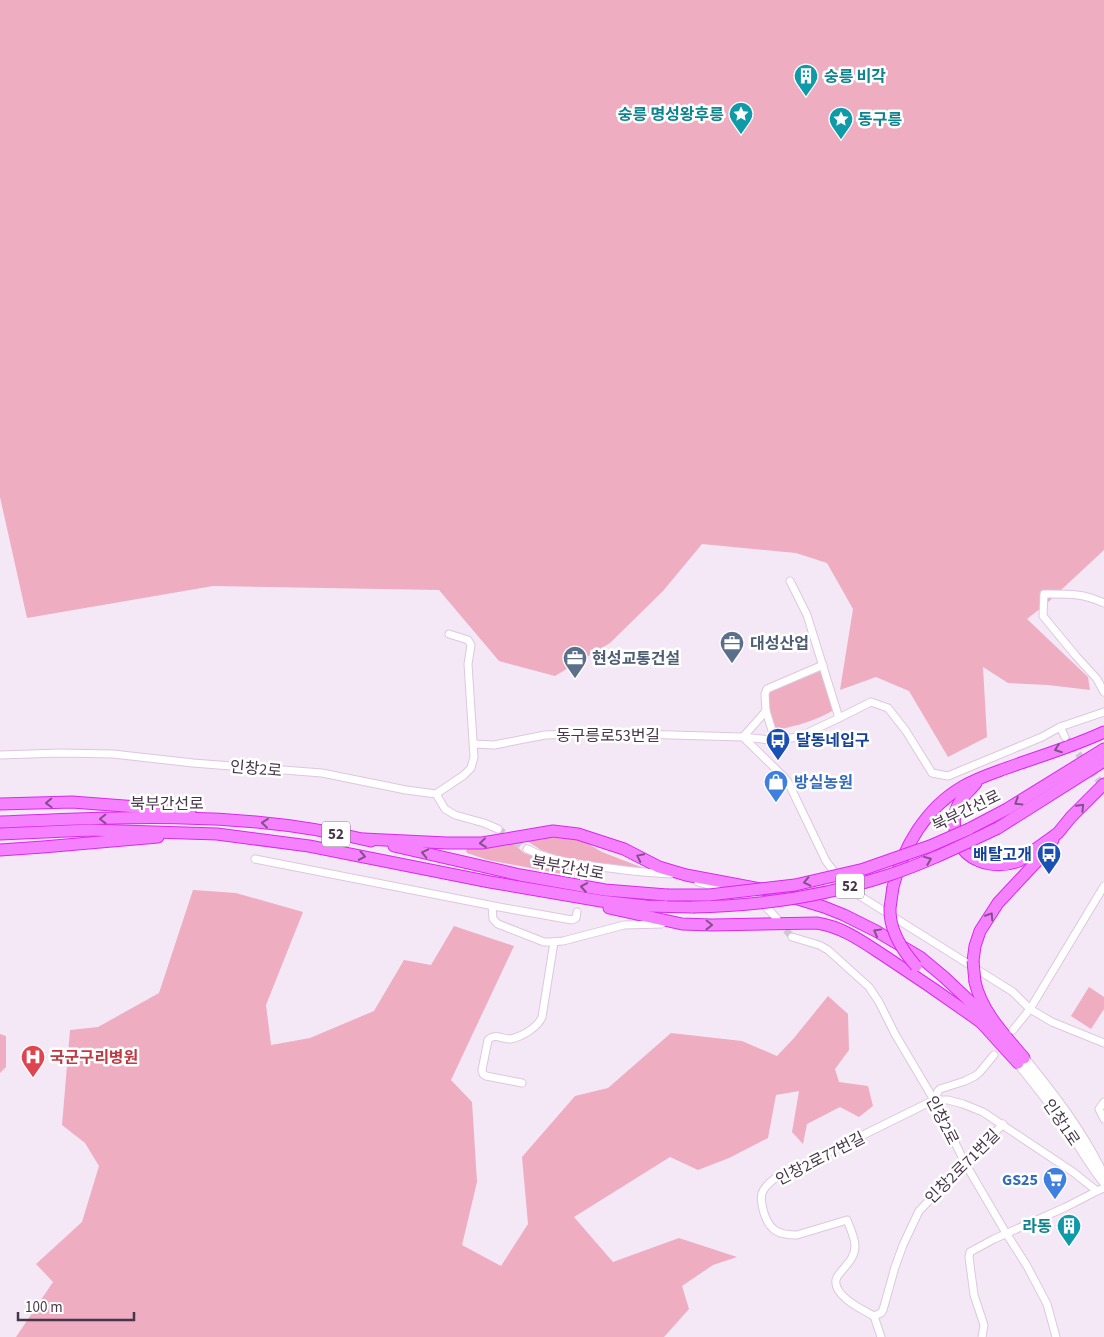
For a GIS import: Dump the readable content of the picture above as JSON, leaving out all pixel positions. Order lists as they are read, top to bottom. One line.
{"streets":{"highway":["북부간선로","52"],"street":["동구릉로53번길","인창2로","인창1로","인창2로77번길","인창2로71번길"]},"crossings":[["인창2로","인창2로77번길"],["인창2로","인창2로71번길"],["인창2로77번길","인창2로71번길"]],"places":{"building":["숭릉 비각","라동"],"place":["숭릉 명성왕후릉","동구릉"],"office":["대성산업","현성교통건설"],"bus stop":["달동네입구","배탈고개"],"shop":["방실농원"],"hospital":["국군구리병원"],"supermarket":["GS25"]},"scale_bar":"100 m"}
